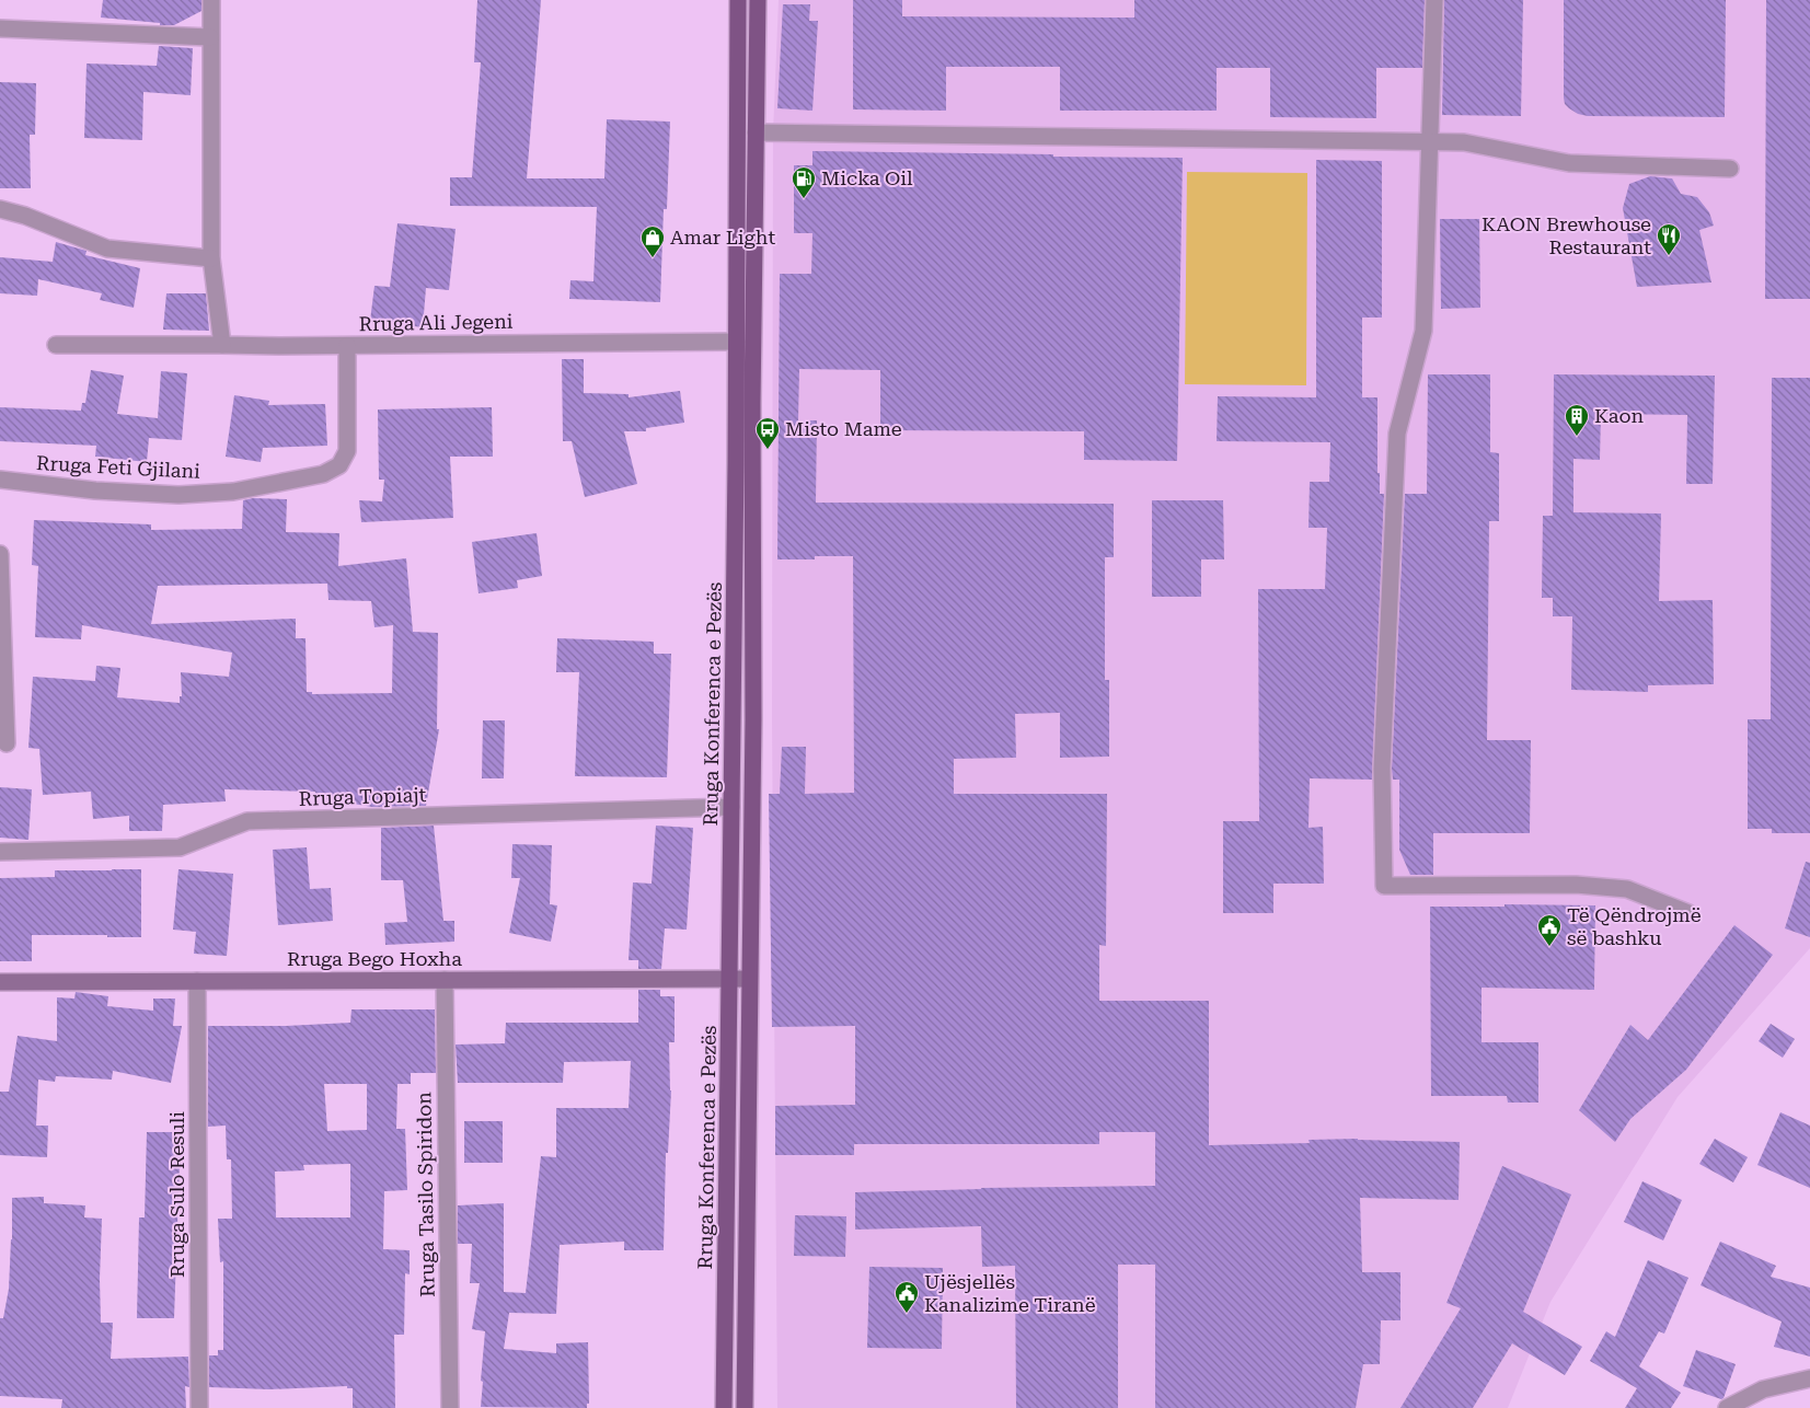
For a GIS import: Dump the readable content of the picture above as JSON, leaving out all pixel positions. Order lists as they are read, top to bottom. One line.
{"streets":{"main road":["Rruga Konferenca e Pezës"],"street":["Rruga Ali Jegeni","Rruga Feti Gjilani","Rruga Topiajt","Rruga Bego Hoxha","Rruga Sulo Resuli","Rruga Tasilo Spiridon"]},"crossings":[["Rruga Ali Jegeni","Rruga Feti Gjilani"],["Rruga Ali Jegeni","Rruga Konferenca e Pezës"],["Rruga Konferenca e Pezës","Rruga Topiajt"],["Rruga Konferenca e Pezës","Rruga Bego Hoxha"],["Rruga Bego Hoxha","Rruga Sulo Resuli"],["Rruga Bego Hoxha","Rruga Tasilo Spiridon"]],"places":{"fuel station":["Micka Oil"],"restaurant":["KAON Brewhouse Restaurant"],"shop":["Amar Light"],"building":["Kaon"],"bus stop":["Misto Mame"],"public building":["Të Qëndrojmë së bashku","Ujësjellës Kanalizime Tiranë"]}}
